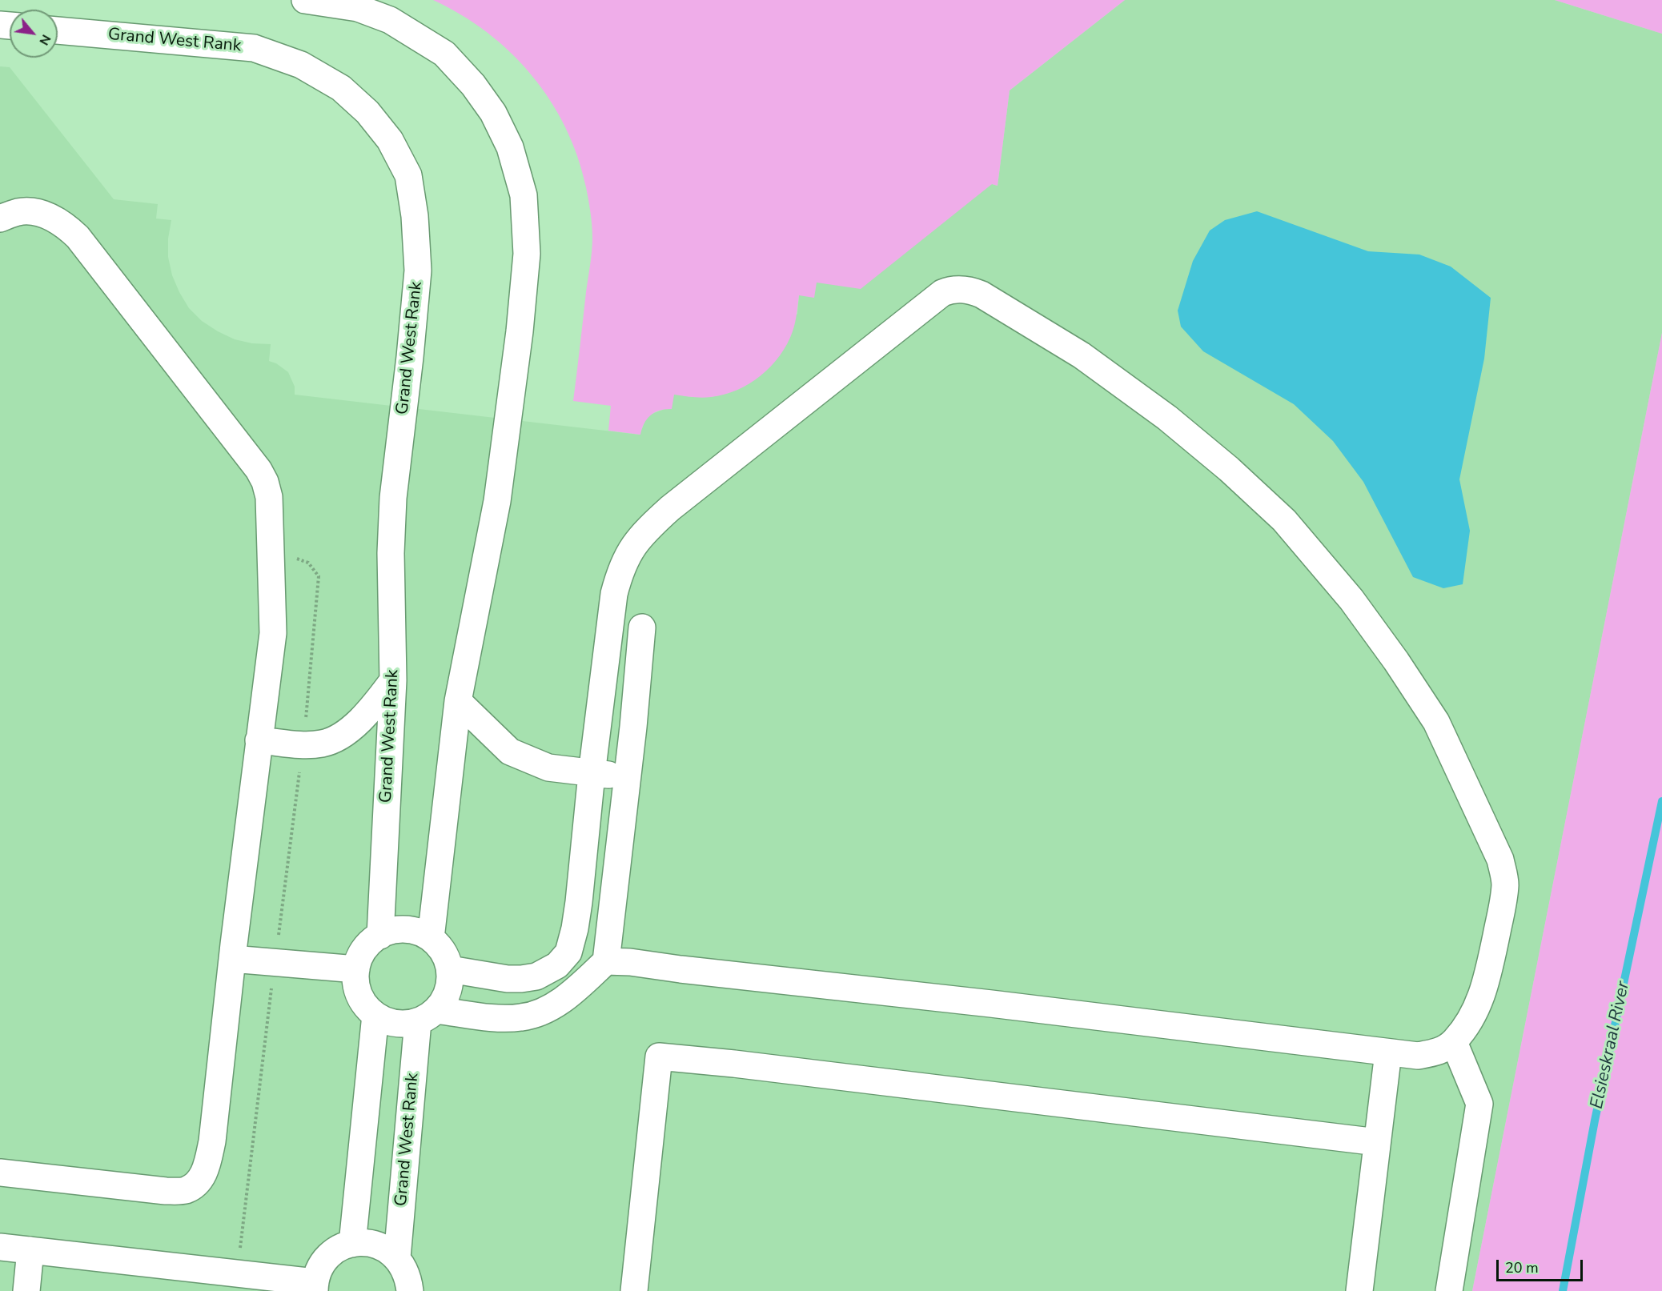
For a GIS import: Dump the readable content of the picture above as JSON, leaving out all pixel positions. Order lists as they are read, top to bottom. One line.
{"streets":{"lane":["Grand West Rank"]},"water":["Elsieskraal River"],"scale_bar":"20 m","north":"bottom right"}
